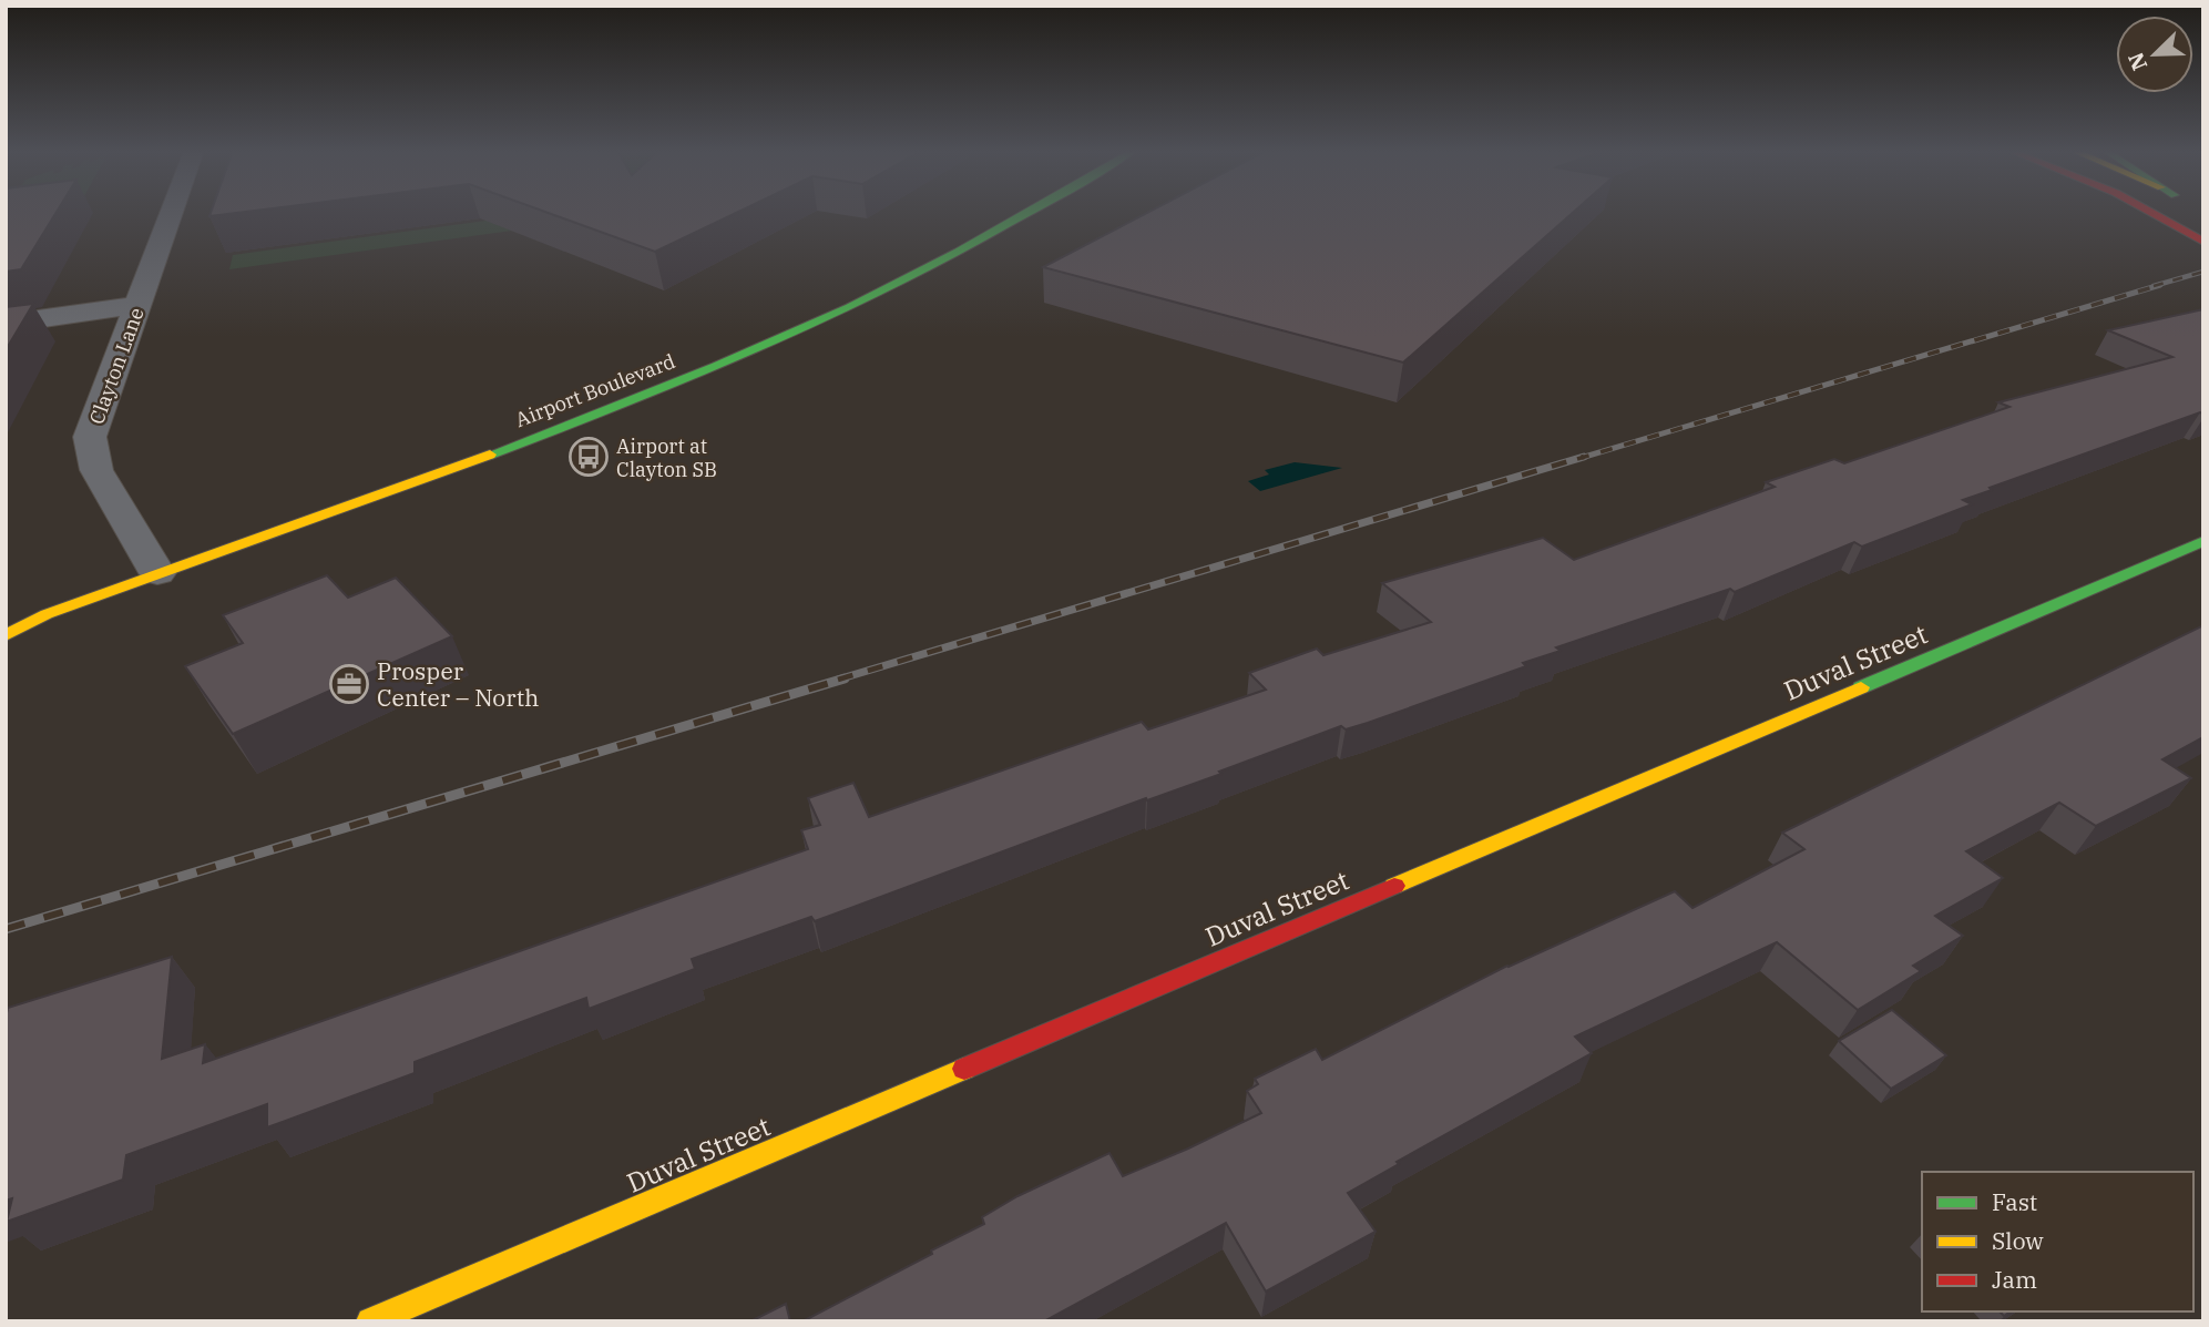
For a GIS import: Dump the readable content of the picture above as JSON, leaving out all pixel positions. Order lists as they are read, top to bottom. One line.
{"streets":{"main road":["Airport Boulevard","Duval Street"],"street":["Clayton Lane"]},"crossings":[["Clayton Lane","Airport Boulevard"]],"places":{"bus stop":["Airport at Clayton SB"],"office":["Prosper Center – North"]},"legend":["Fast","Slow","Jam"],"north":"bottom left"}
